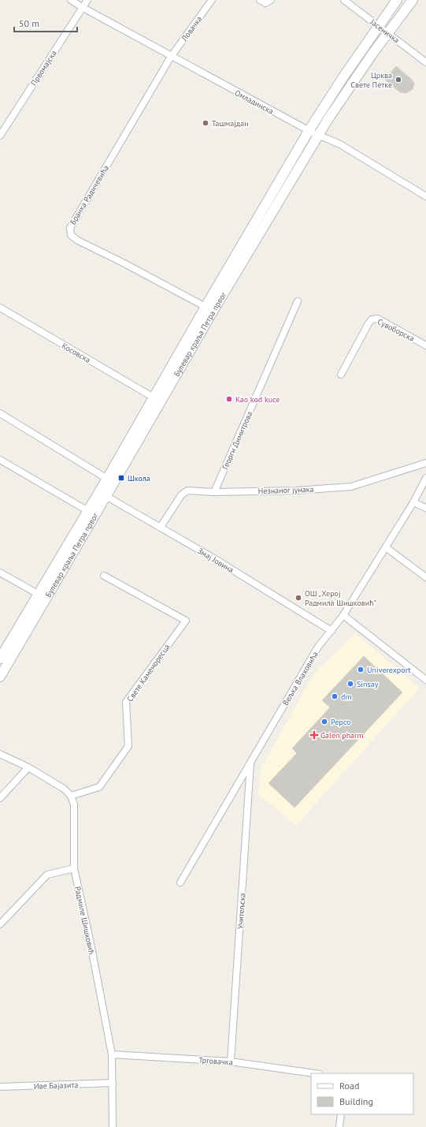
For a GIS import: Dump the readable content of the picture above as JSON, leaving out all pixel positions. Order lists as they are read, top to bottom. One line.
{"streets":{"main road":["Булевар краља Петра првог"],"street":["Ловачка","Јасеничка","Првомајска","Омладинска","Бранка Радичевића","Сувоборска","Косовска","Георги Димитрова","Незнаног јунака","Змај Јовина","Свете Каменоресца","Вељка Влаховића","Учитељска","Радмиле Шишковић","Трговачка","Иве Бајазита"]},"crossings":[["Ловачка","Омладинска"],["Ловачка","Бранка Радичевића"],["Јасеничка","Булевар краља Петра првог"],["Првомајска","Омладинска"],["Омладинска","Бранка Радичевића"],["Омладинска","Булевар краља Петра првог"],["Бранка Радичевића","Булевар краља Петра првог"],["Булевар краља Петра првог","Косовска"],["Булевар краља Петра првог","Змај Јовина"],["Георги Димитрова","Незнаног јунака"],["Незнаног јунака","Змај Јовина"],["Змај Јовина","Вељка Влаховића"],["Свете Каменоресца","Радмиле Шишковић"],["Вељка Влаховића","Учитељска"],["Учитељска","Трговачка"],["Радмиле Шишковић","Трговачка"],["Радмиле Шишковић","Иве Бајазита"]],"places":{"other":["Црква Свете Петке","Ташмајдан","Kao kod kuce","ОШ „Херој Радмила Шишковић”","Univerexport","Sinsay","dm","Pepco"],"transit":["Школа"],"health":["Galen pharm"]},"legend":["Road","Building"],"scale_bar":"50 m"}
